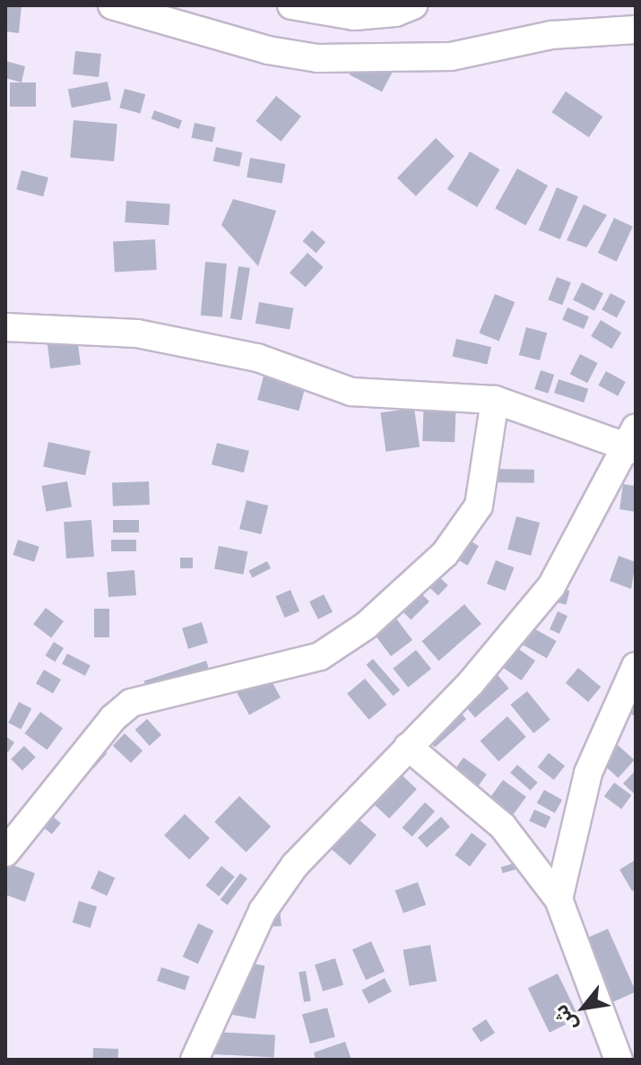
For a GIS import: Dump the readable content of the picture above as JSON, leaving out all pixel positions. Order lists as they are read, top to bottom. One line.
{"north":"bottom left"}
